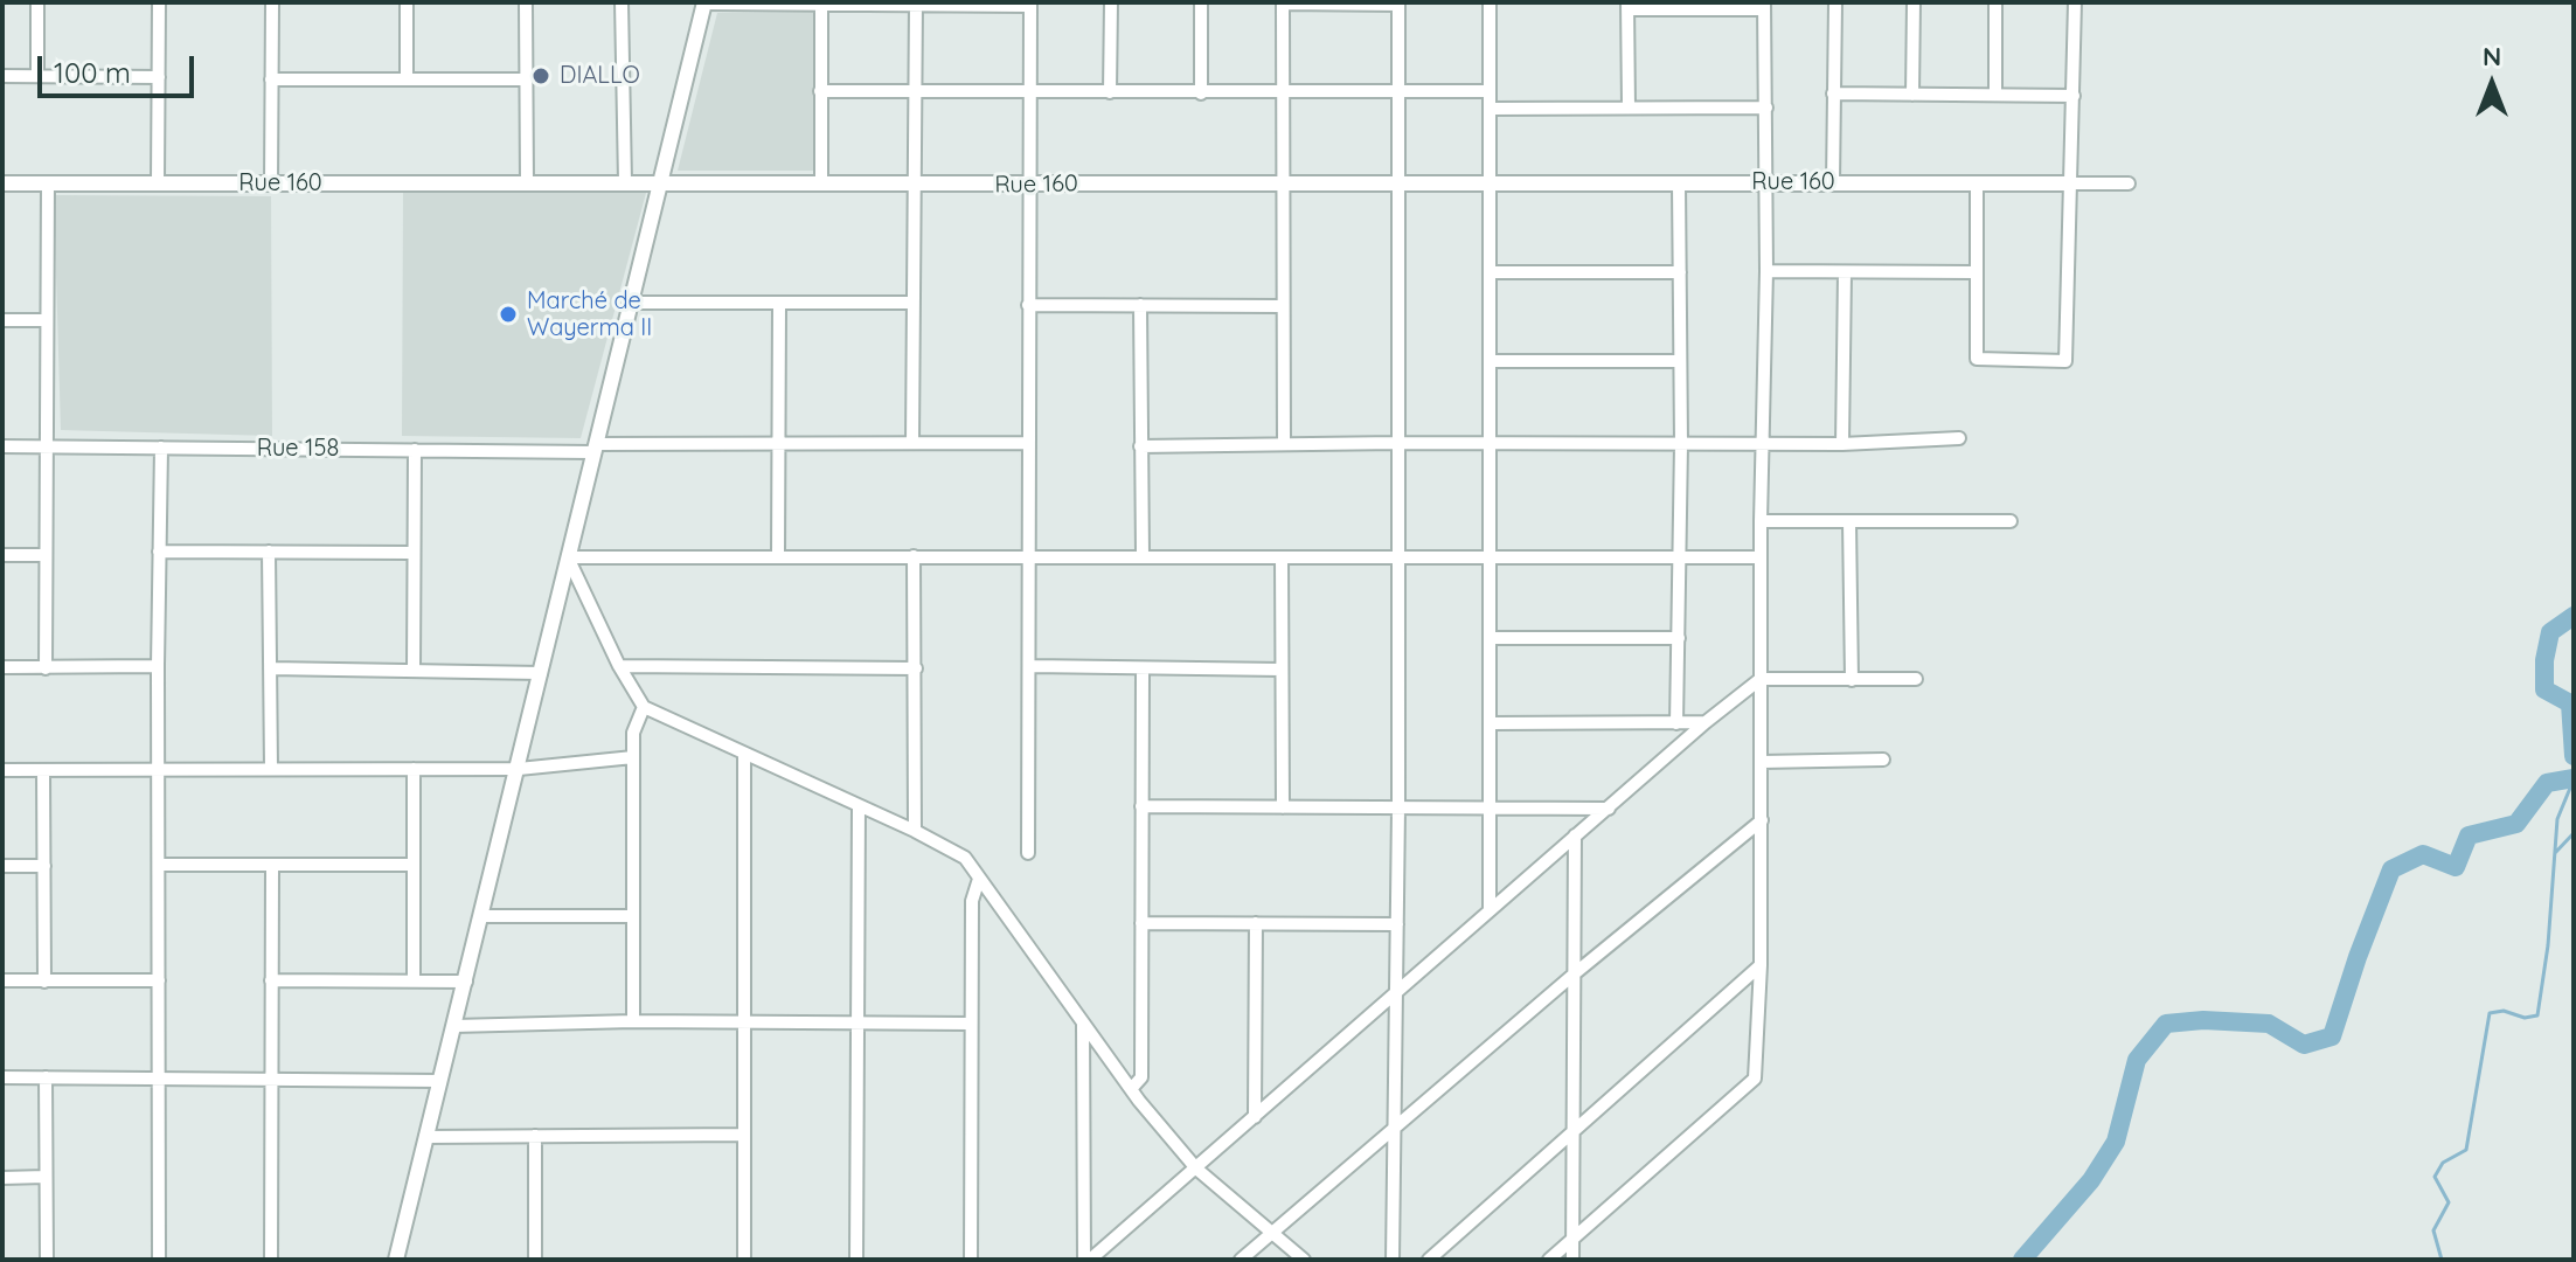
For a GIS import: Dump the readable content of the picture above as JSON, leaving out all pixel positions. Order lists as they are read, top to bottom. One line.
{"streets":{"street":["Rue 160","Rue 158"]},"places":["DIALLO","Marché de Wayerma II"],"scale_bar":"100 m","north":"top"}
